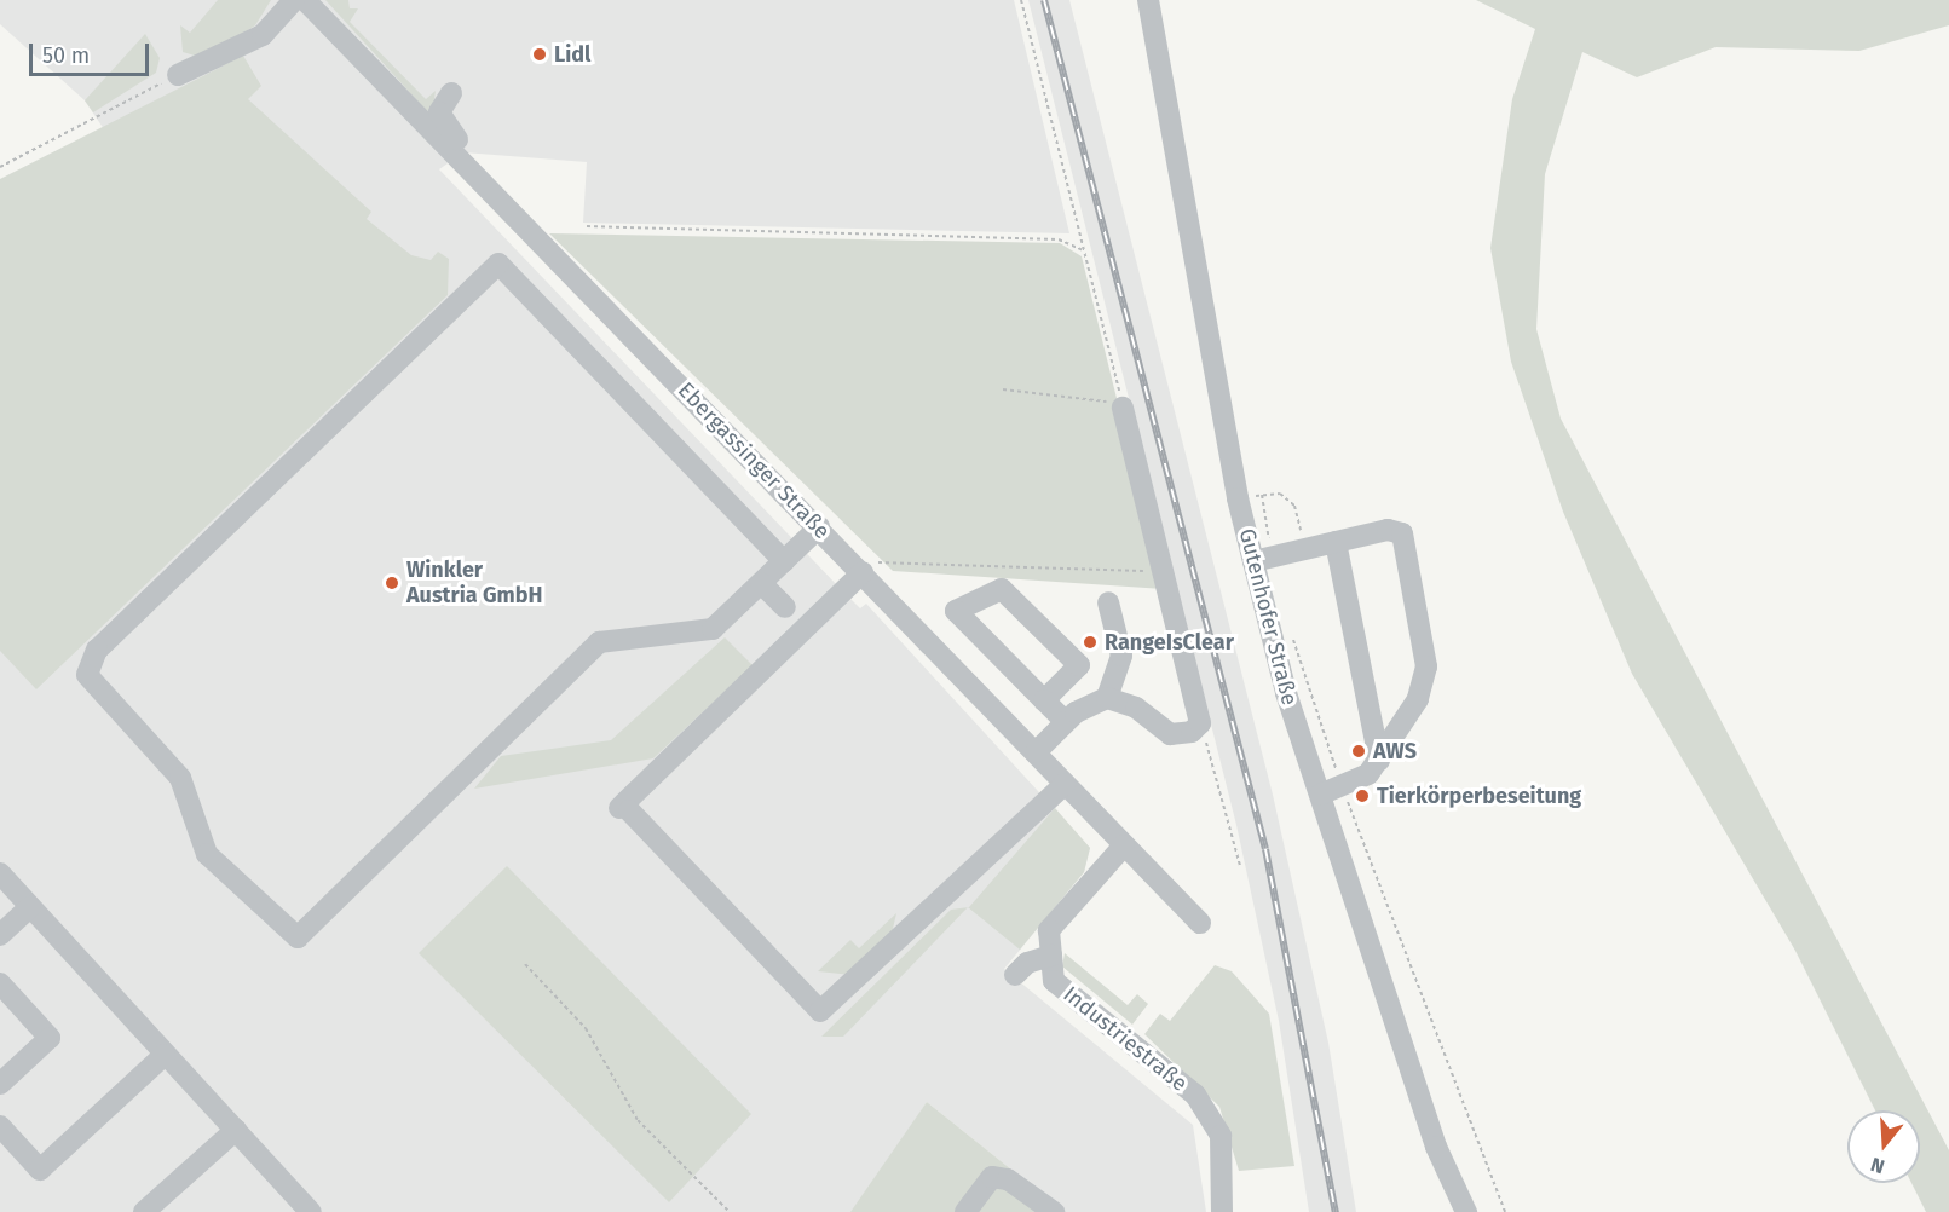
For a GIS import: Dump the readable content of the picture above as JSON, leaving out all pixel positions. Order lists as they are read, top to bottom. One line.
{"streets":{"street":["Ebergassinger Straße","Gutenhofer Straße","Industriestraße"]},"crossings":[["Ebergassinger Straße","Industriestraße"]],"places":["Lidl","Winkler Austria GmbH","RangeIsClear","AWS","Tierkörperbeseitung"],"scale_bar":"50 m","north":"bottom"}
